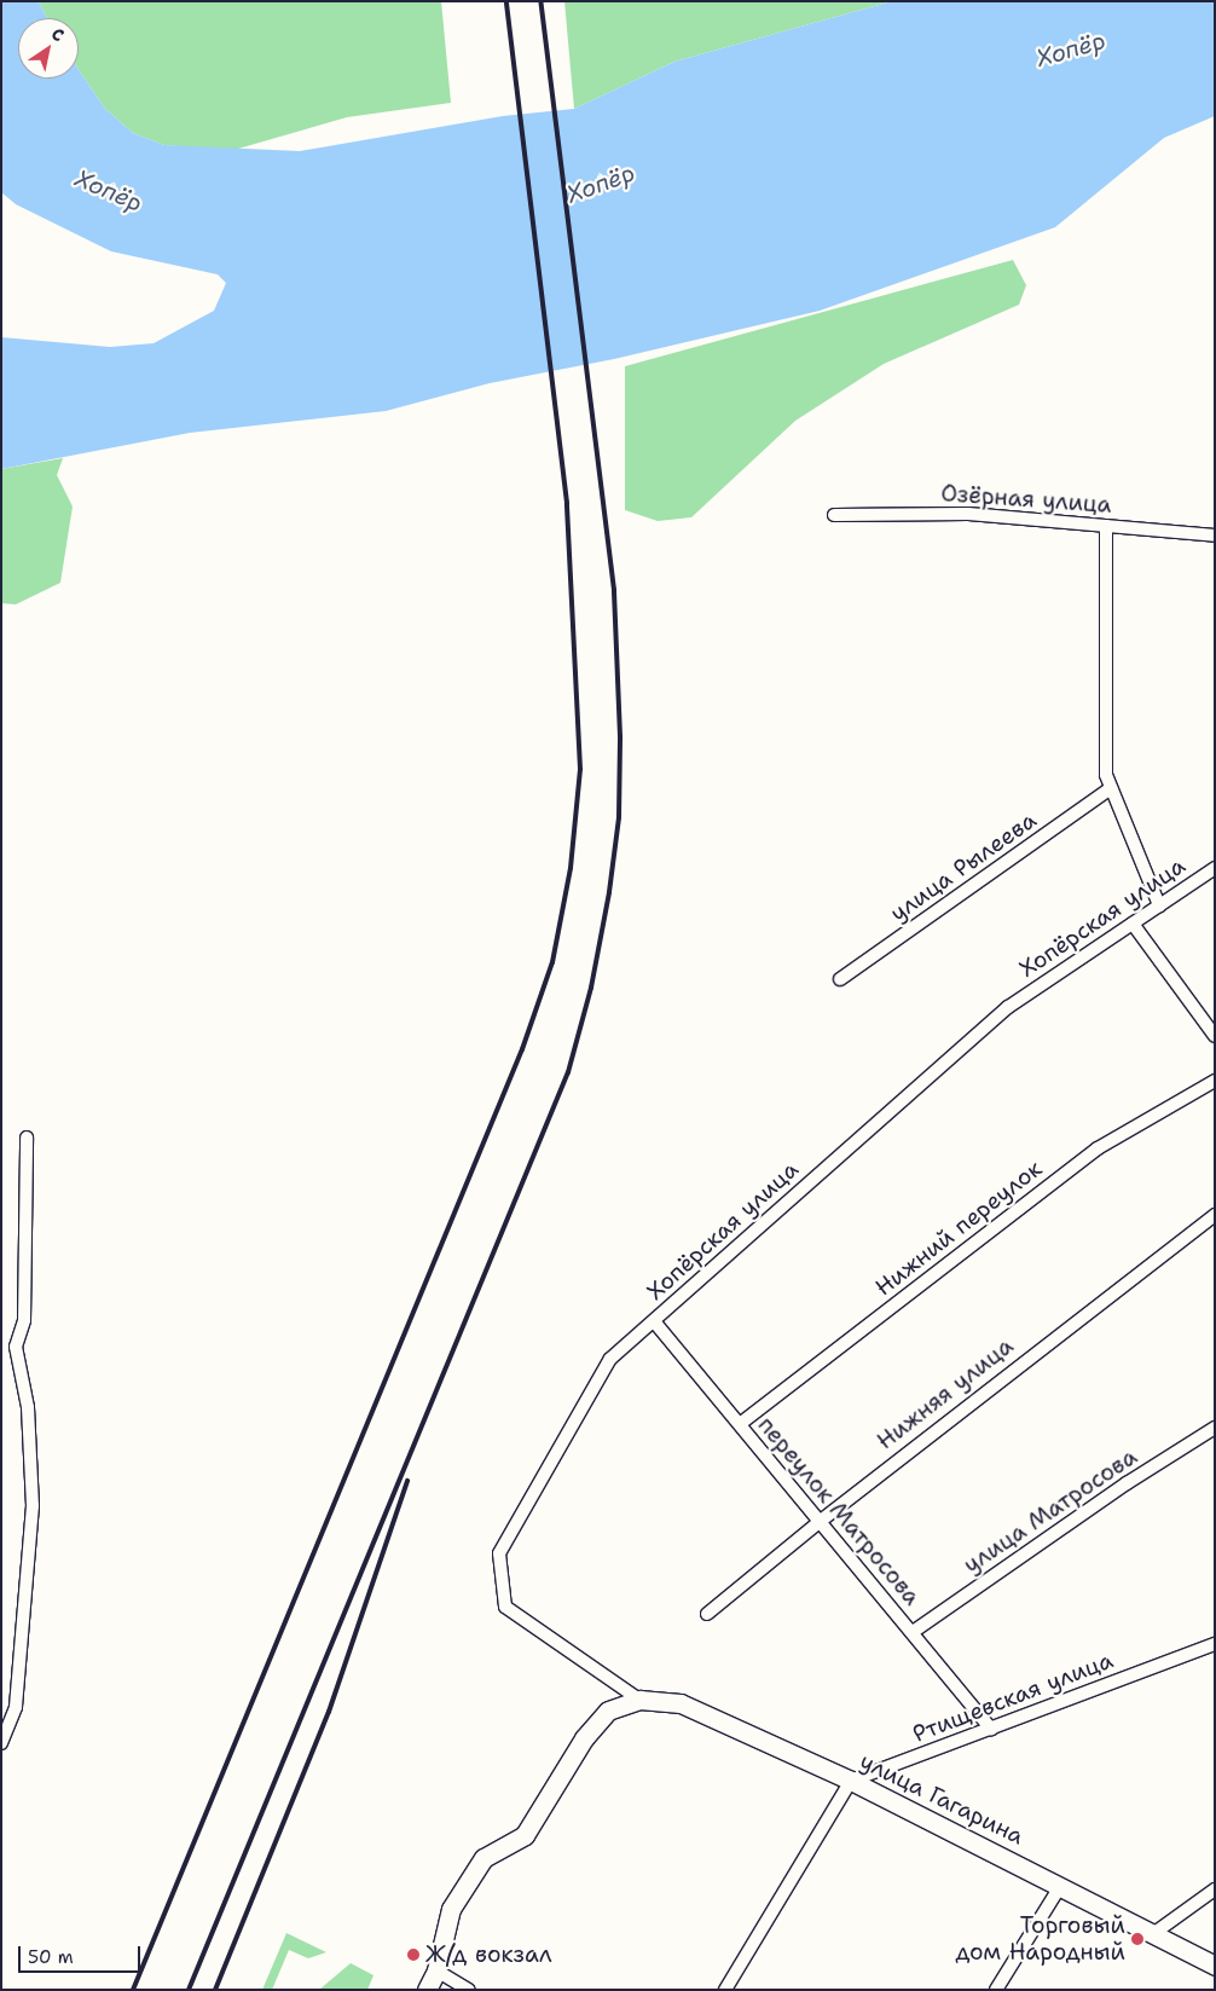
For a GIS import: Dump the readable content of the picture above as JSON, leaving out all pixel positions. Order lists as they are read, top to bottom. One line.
{"streets":{"street":["Озёрная улица","улица Рылеева","Хопёрская улица","Нижний переулок","Нижняя улица","переулок Матросова","улица Матросова","Ртищевская улица","улица Гагарина"]},"crossings":[["Хопёрская улица","переулок Матросова"],["Хопёрская улица","улица Гагарина"],["Нижний переулок","переулок Матросова"],["Нижняя улица","переулок Матросова"],["переулок Матросова","улица Матросова"],["переулок Матросова","Ртищевская улица"],["Ртищевская улица","улица Гагарина"]],"water":["Хопёр"],"places":["Торговый дом Народный","Ж/д вокзал"],"scale_bar":"50 m","north":"top right"}
